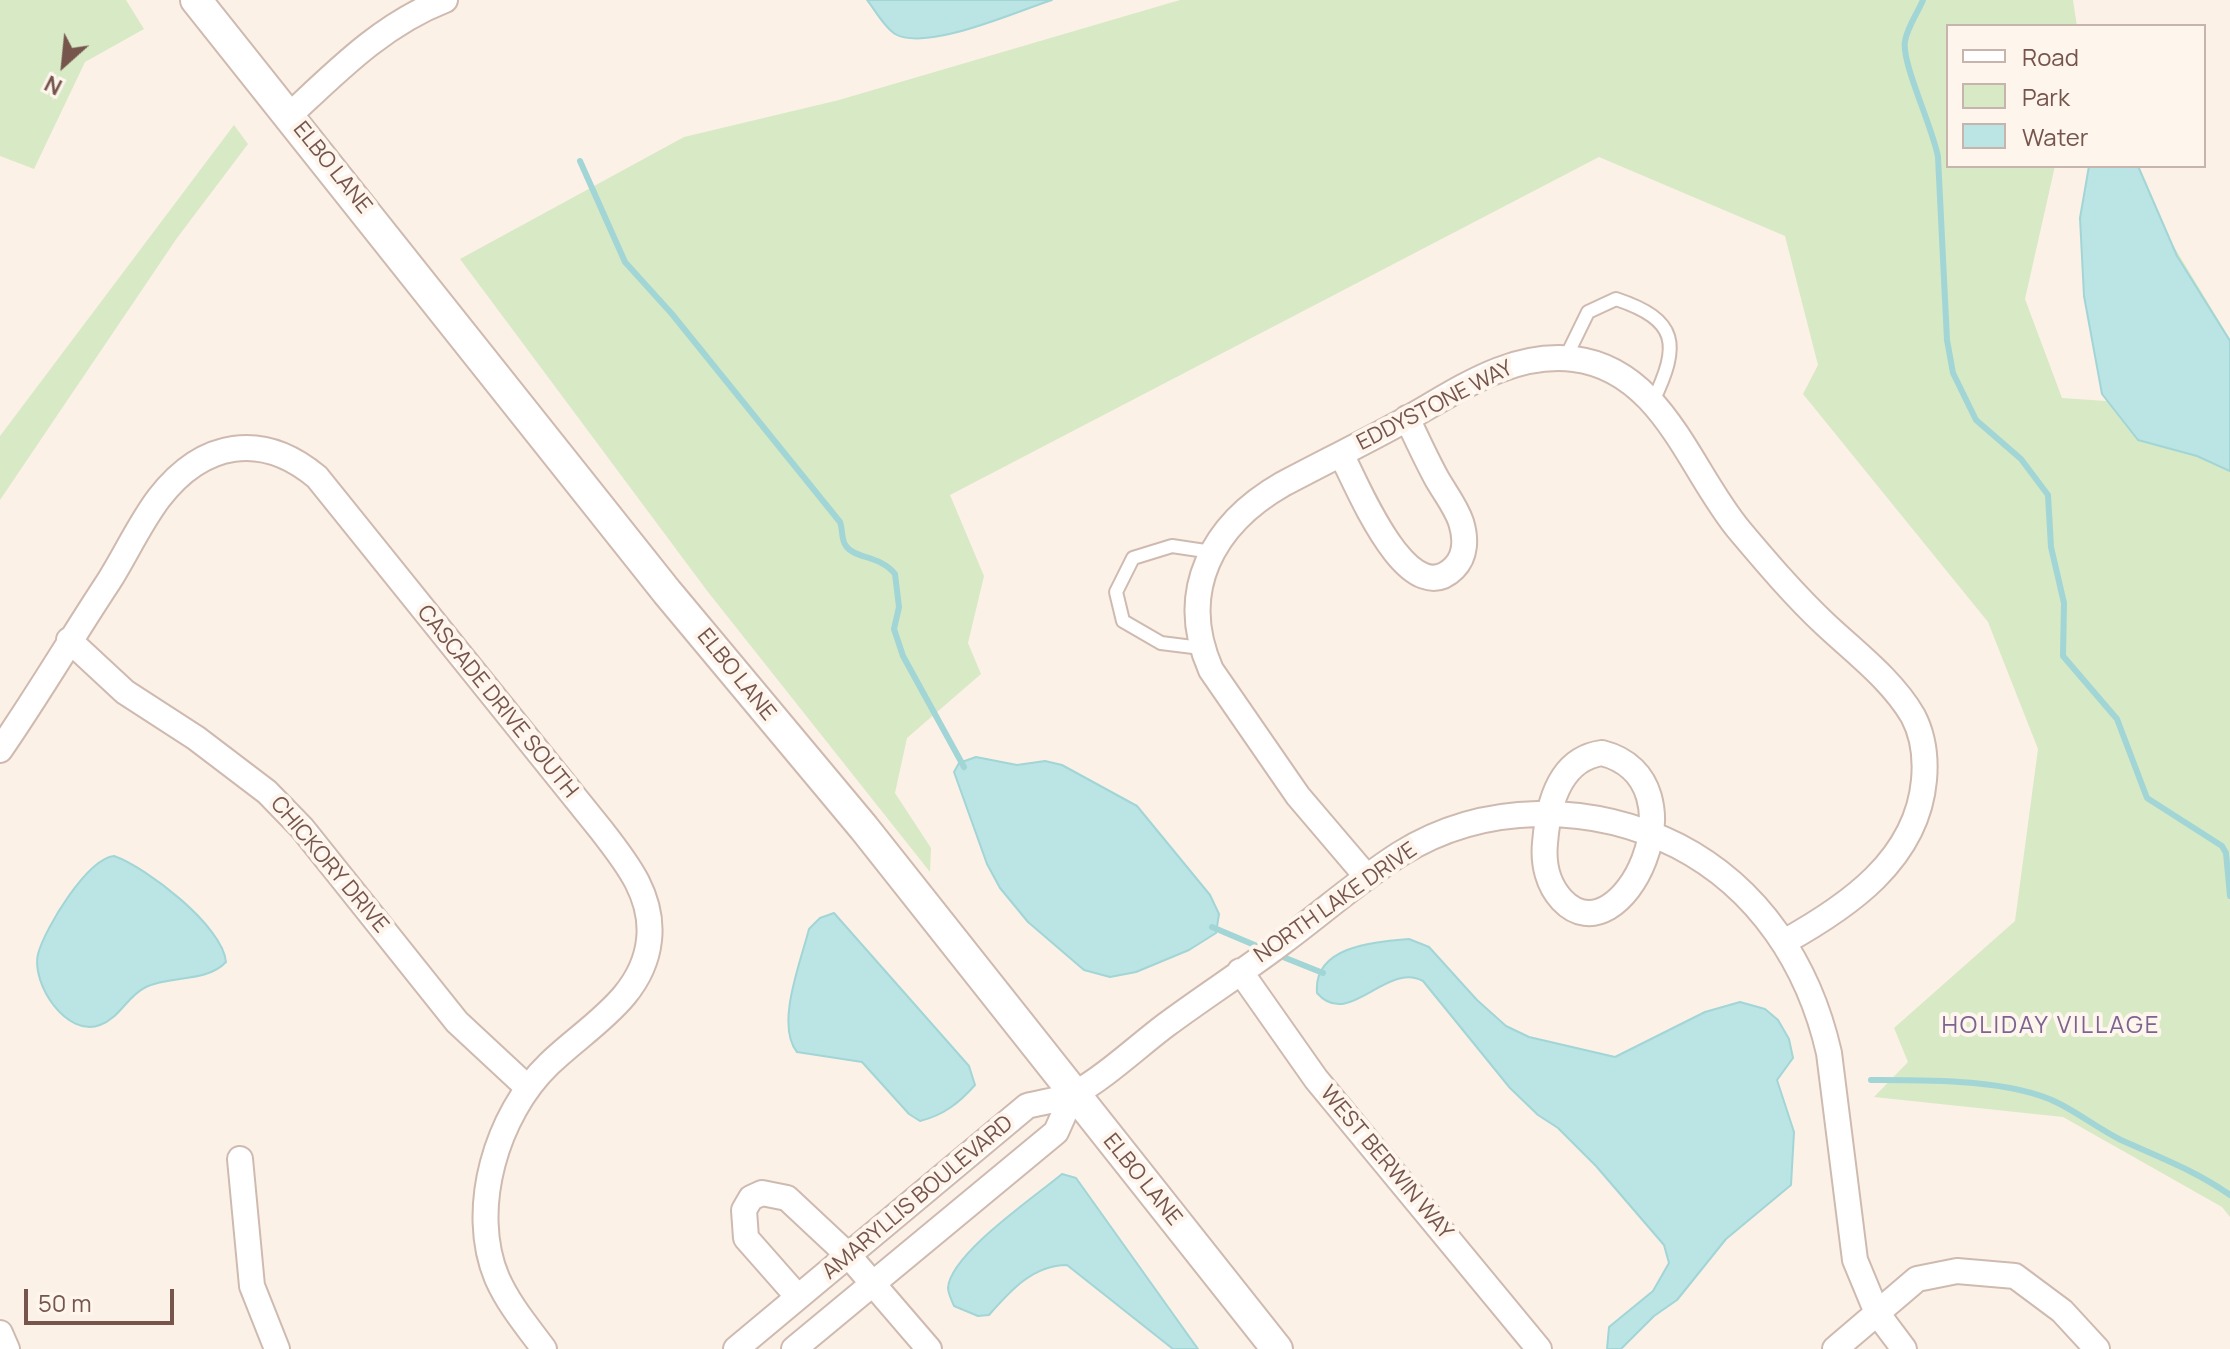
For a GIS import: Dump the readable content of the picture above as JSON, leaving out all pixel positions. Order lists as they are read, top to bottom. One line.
{"streets":{"street":["ELBO LANE","EDDYSTONE WAY","CASCADE DRIVE SOUTH","CHICKORY DRIVE","NORTH LAKE DRIVE","WEST BERWIN WAY","AMARYLLIS BOULEVARD"]},"crossings":[["ELBO LANE","NORTH LAKE DRIVE"],["ELBO LANE","AMARYLLIS BOULEVARD"],["EDDYSTONE WAY","NORTH LAKE DRIVE"],["CASCADE DRIVE SOUTH","CHICKORY DRIVE"],["NORTH LAKE DRIVE","WEST BERWIN WAY"],["NORTH LAKE DRIVE","AMARYLLIS BOULEVARD"]],"districts":["HOLIDAY VILLAGE"],"legend":["Road","Park","Water"],"scale_bar":"50 m","north":"bottom left"}
